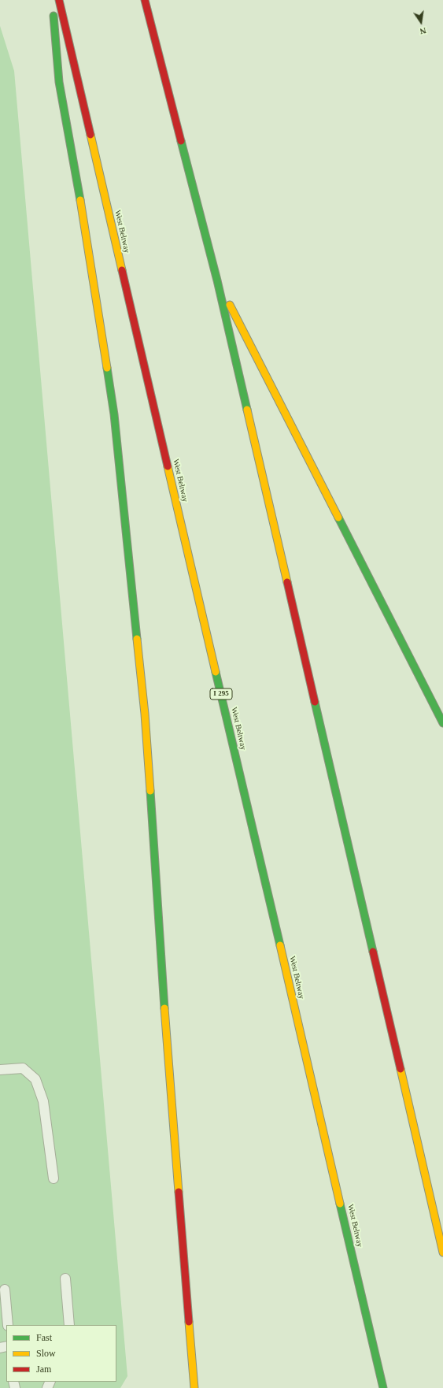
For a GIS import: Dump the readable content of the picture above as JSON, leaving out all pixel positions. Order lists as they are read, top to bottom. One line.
{"streets":{"highway":["West Beltway","I 295"]},"legend":["Fast","Slow","Jam"],"north":"bottom"}
